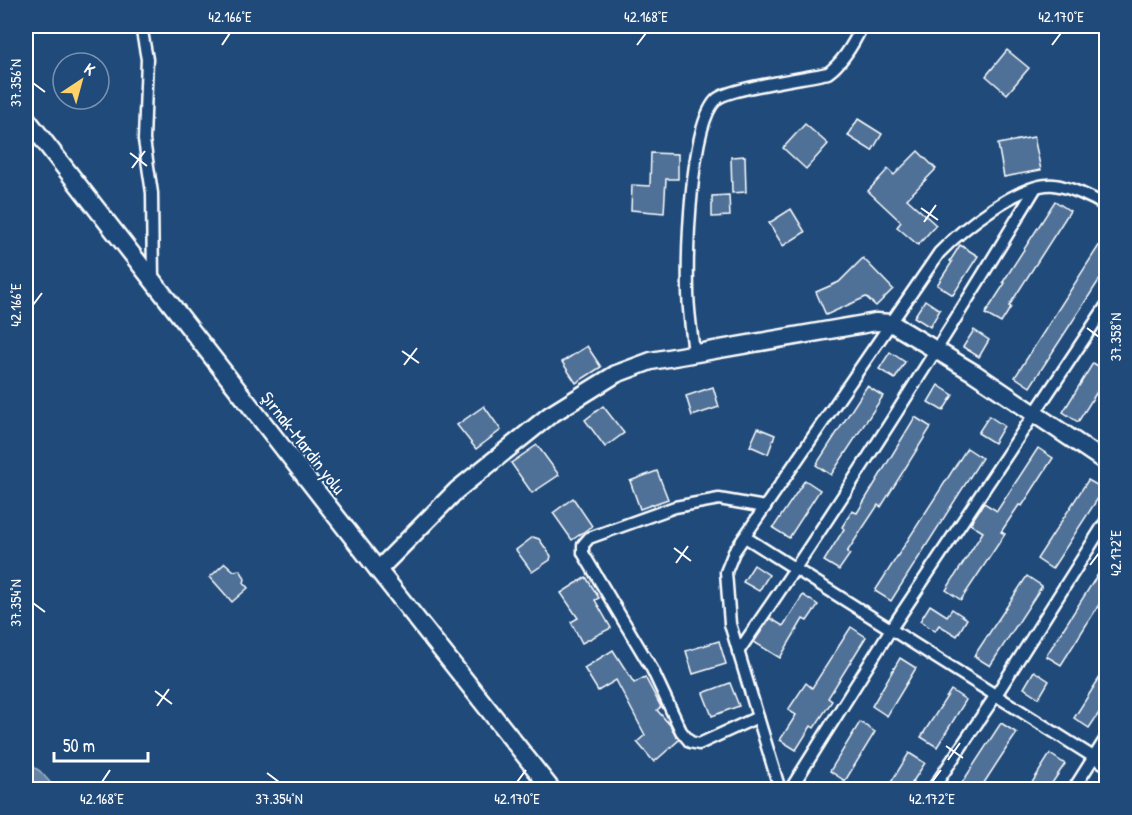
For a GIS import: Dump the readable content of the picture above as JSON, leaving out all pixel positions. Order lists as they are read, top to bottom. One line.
{"streets":{"main road":["Şırnak-Mardin yolu"]},"scale_bar":"50 m","north":"top right","coordinates":["42.166°E","42.168°E","42.170°E","37.356°N","37.358°N","42.172°E","37.354°N"]}
